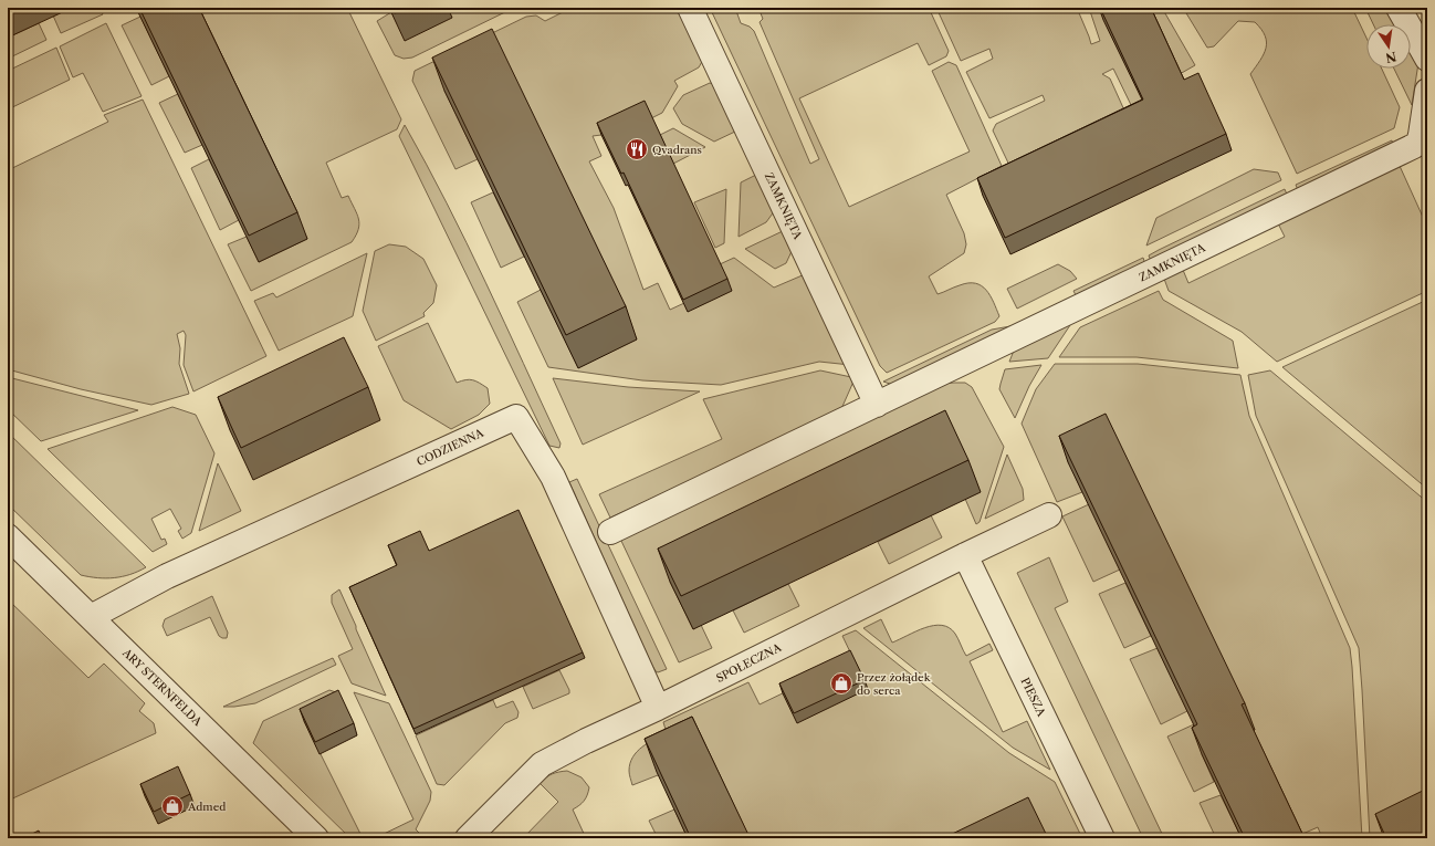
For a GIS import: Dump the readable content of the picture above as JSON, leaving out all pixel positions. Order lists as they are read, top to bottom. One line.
{"streets":{"street":["ZAMKNIĘTA","CODZIENNA","SPOŁECZNA","ARY STERNFELDA","PIESZA"]},"crossings":[["CODZIENNA","SPOŁECZNA"],["CODZIENNA","ARY STERNFELDA"],["SPOŁECZNA","PIESZA"]],"places":{"restaurant":["Qvadrans"],"shop":["Przez żołądek do serca","Admed"]},"north":"bottom"}
